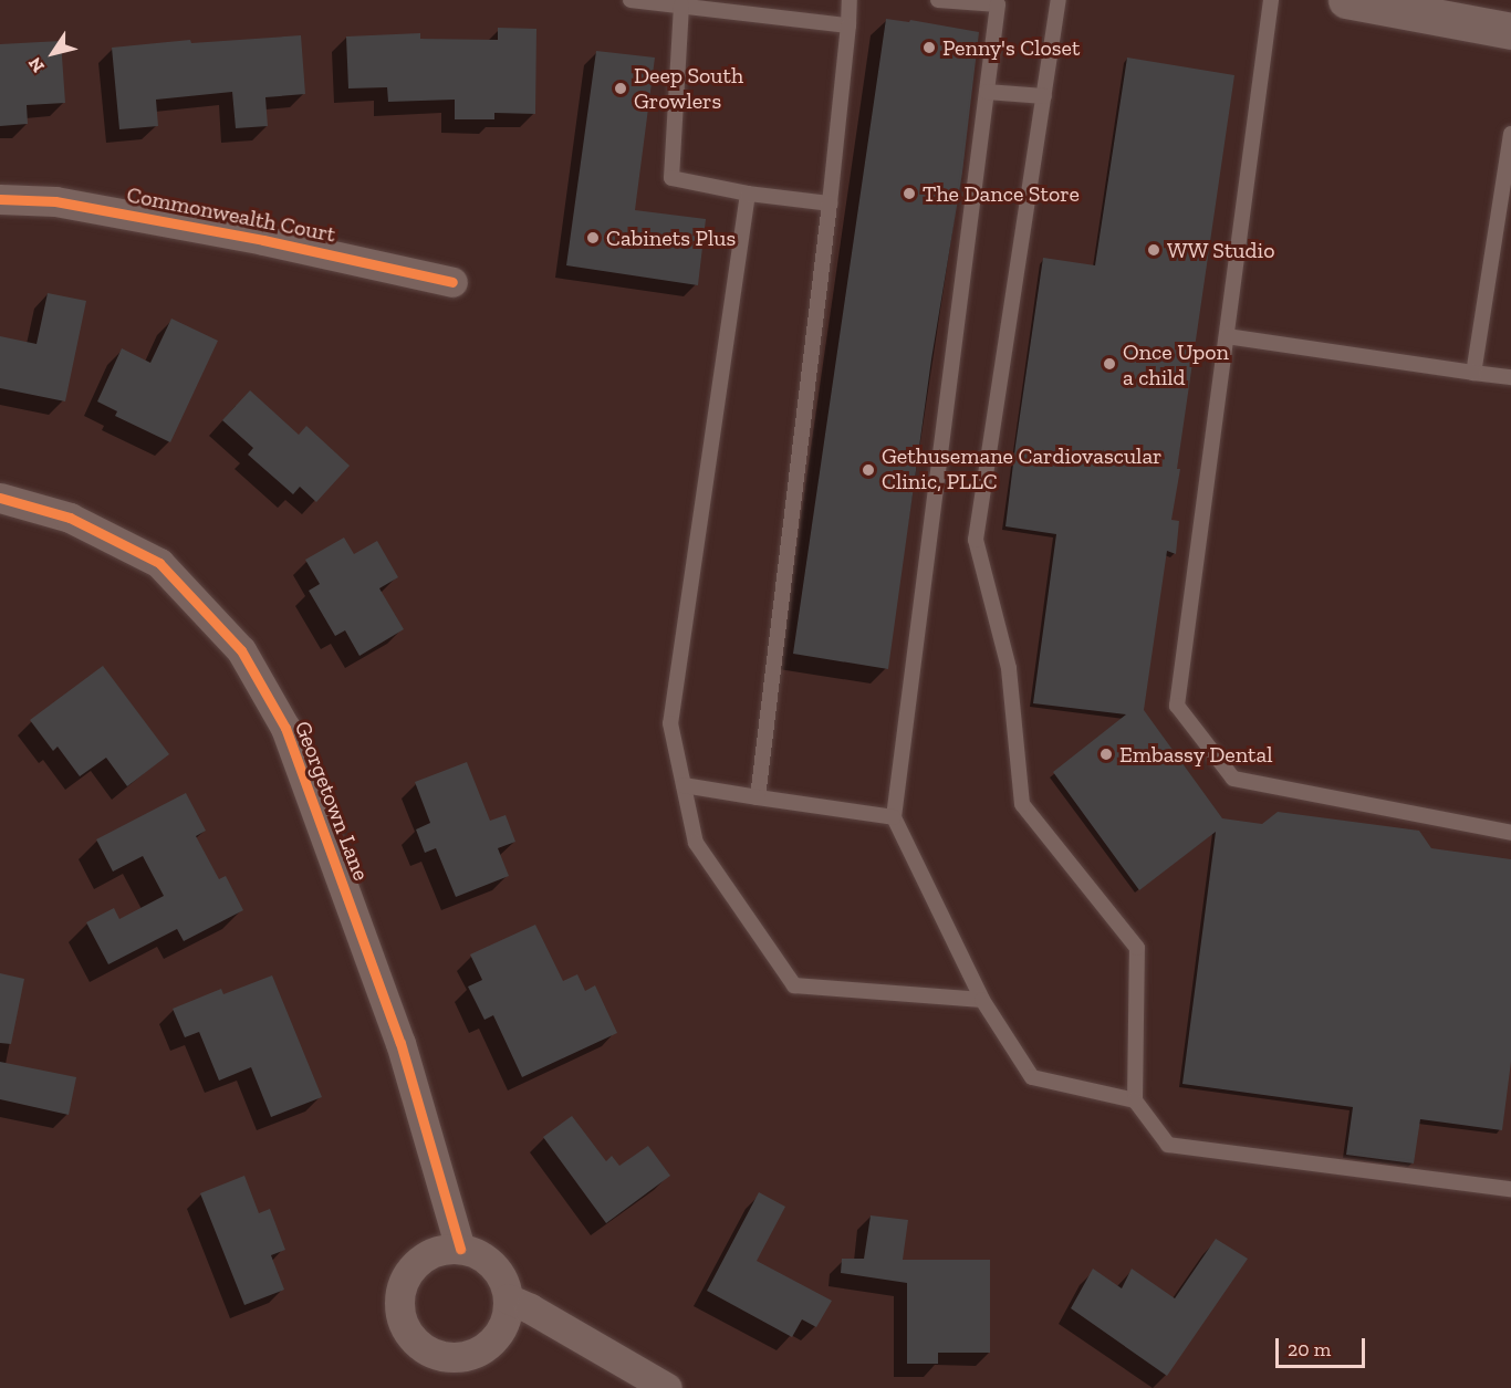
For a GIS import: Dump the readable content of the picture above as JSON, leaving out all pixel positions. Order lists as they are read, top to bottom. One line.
{"streets":{"street":["Commonwealth Court","Georgetown Lane"]},"places":["Penny's Closet","Deep South Growlers","The Dance Store","Cabinets Plus","WW Studio","Once Upon a child","Gethusemane Cardiovascular Clinic, PLLC","Embassy Dental"],"scale_bar":"20 m","north":"bottom left"}
